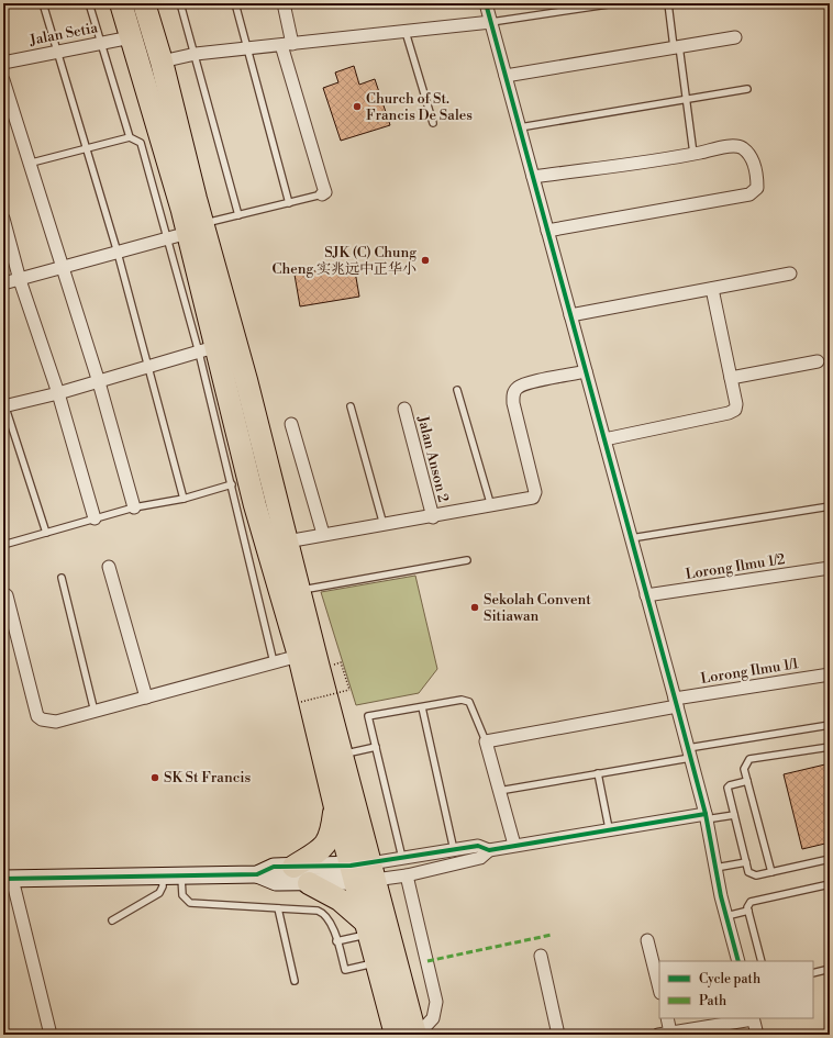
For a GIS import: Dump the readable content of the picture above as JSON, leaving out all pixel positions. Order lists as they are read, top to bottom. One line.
{"streets":{"street":["Jalan Setia","Jalan Anson 2","Lorong Ilmu 1/2","Lorong Ilmu 1/1"]},"places":["Church of St. Francis De Sales","SJK (C) Chung Cheng 实兆远中正华小","Sekolah Convent Sitiawan","SK St Francis"],"legend":["Cycle path","Path"]}
